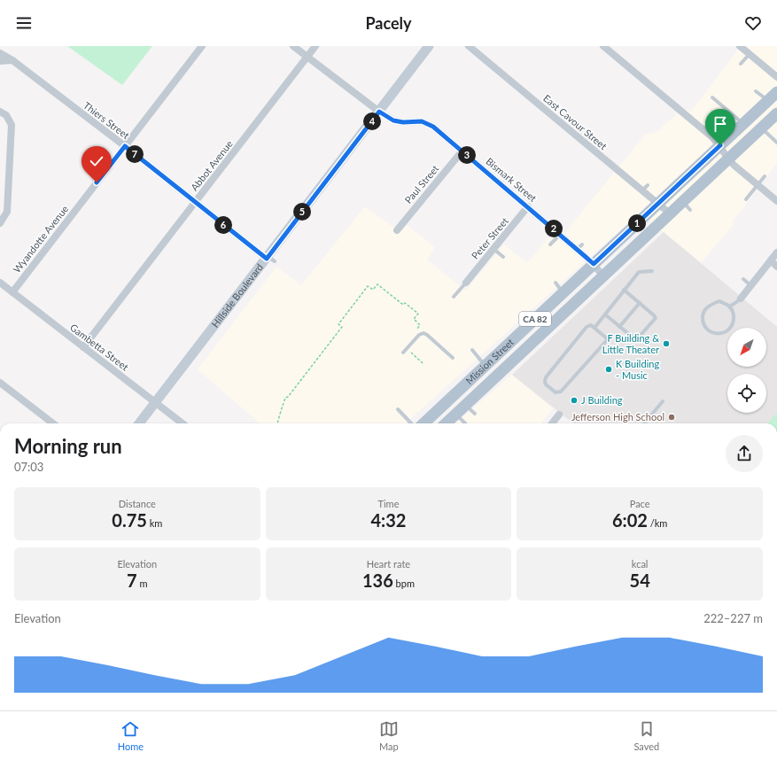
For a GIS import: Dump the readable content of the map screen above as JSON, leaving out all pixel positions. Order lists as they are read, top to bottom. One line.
{"streets":{"main road":["Hillside Boulevard","CA 82","Mission Street"],"street":["Thiers Street","East Cavour Street","Abbot Avenue","Bismark Street","Paul Street","Peter Street","Wyandotte Avenue","Gambetta Street"]},"crossings":[["Thiers Street","Abbot Avenue"],["Thiers Street","Wyandotte Avenue"],["Thiers Street","Hillside Boulevard"],["East Cavour Street","Mission Street"],["Abbot Avenue","Bismark Street"],["Abbot Avenue","Gambetta Street"],["Bismark Street","Paul Street"],["Bismark Street","Peter Street"],["Bismark Street","Hillside Boulevard"],["Bismark Street","Mission Street"],["Wyandotte Avenue","Gambetta Street"],["Hillside Boulevard","Gambetta Street"]],"places":["F Building & Little Theater","K Building - Music","J Building","Jefferson High School"],"north":"bottom left","page":{"header":"Pacely","pins":["4","7","3","5","1","6","2"],"heading":["Morning run","07:03"],"stats":[["Distance","0.75 km"],["Time","4:32"],["Pace","6:02 /km"],["Elevation","7 m"],["Heart rate","136 bpm"],["kcal","54"]],"chart":["Elevation","222–227 m"],"tabs":["Home","Map","Saved"]}}
